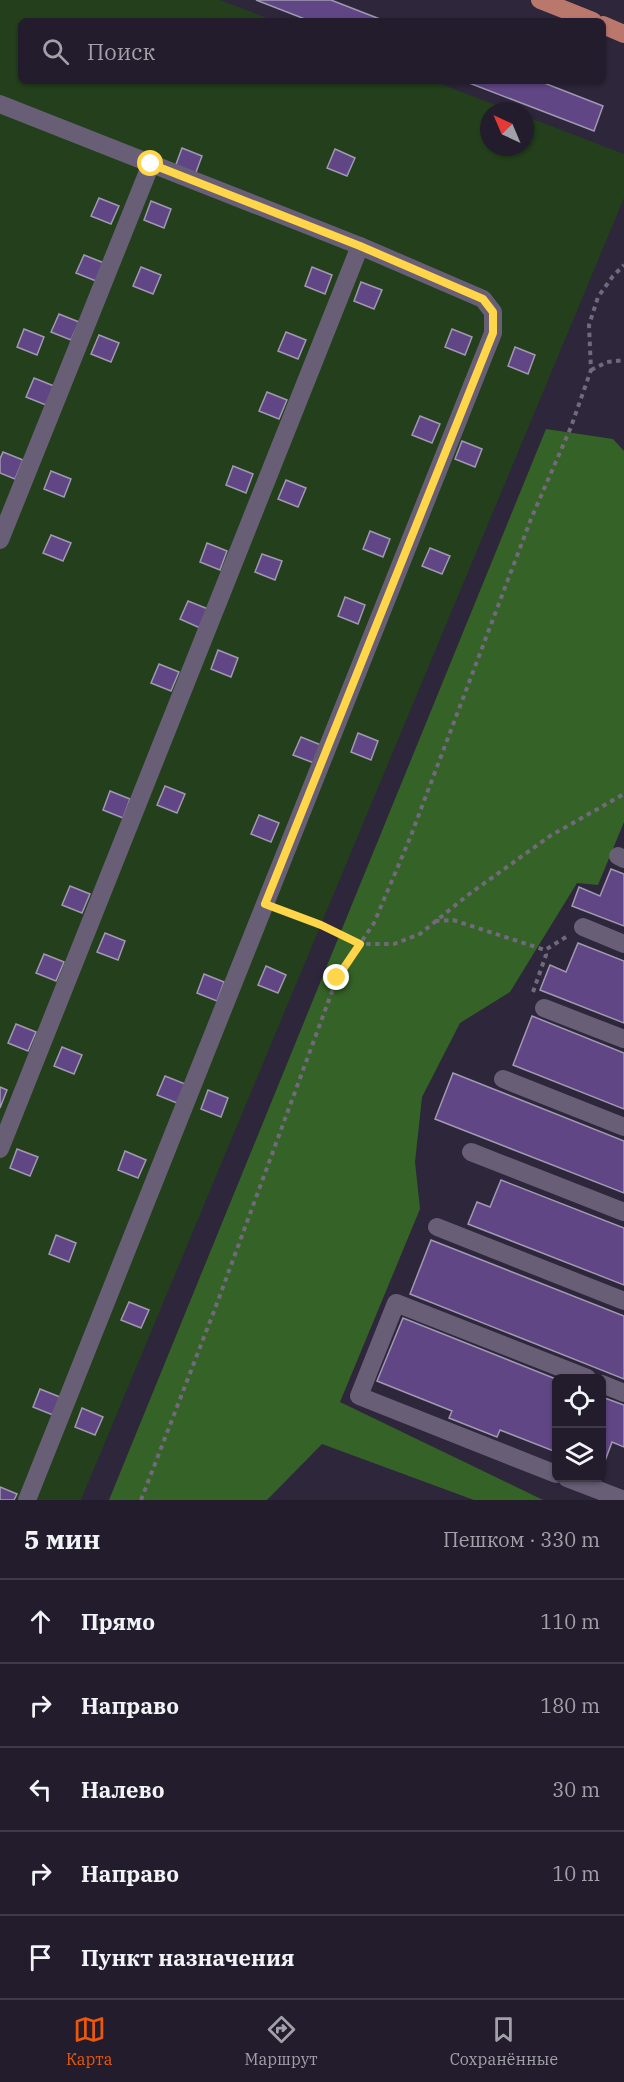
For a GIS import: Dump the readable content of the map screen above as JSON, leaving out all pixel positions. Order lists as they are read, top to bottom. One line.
{"north":"top left","page":{"search":"Поиск","heading":["5 мин","Пешком · 330 m"],"list":[["Прямо","110 m"],["Направо","180 m"],["Налево","30 m"],["Направо","10 m"],"Пункт назначения"],"nav":["Карта","Маршрут","Сохранённые"]}}
